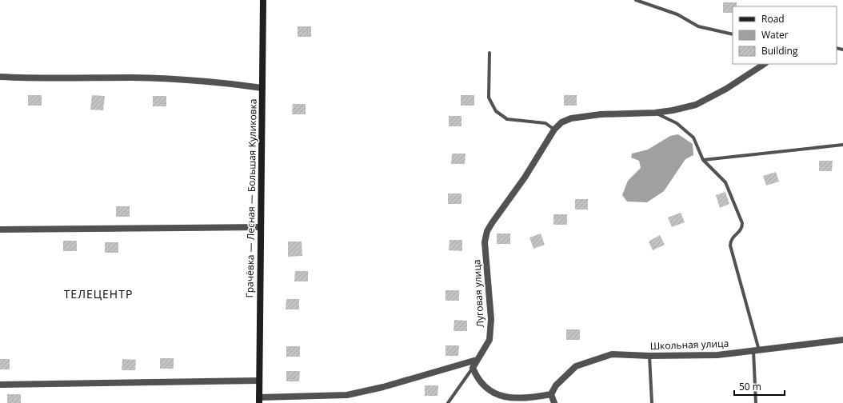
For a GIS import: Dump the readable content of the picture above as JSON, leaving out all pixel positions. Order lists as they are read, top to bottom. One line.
{"streets":{"street":["Грачёвка — Лесная — Большая Куликовка","Луговая улица","Школьная улица"]},"districts":["ТЕЛЕЦЕНТР"],"legend":["Road","Water","Building"],"scale_bar":"50 m"}
